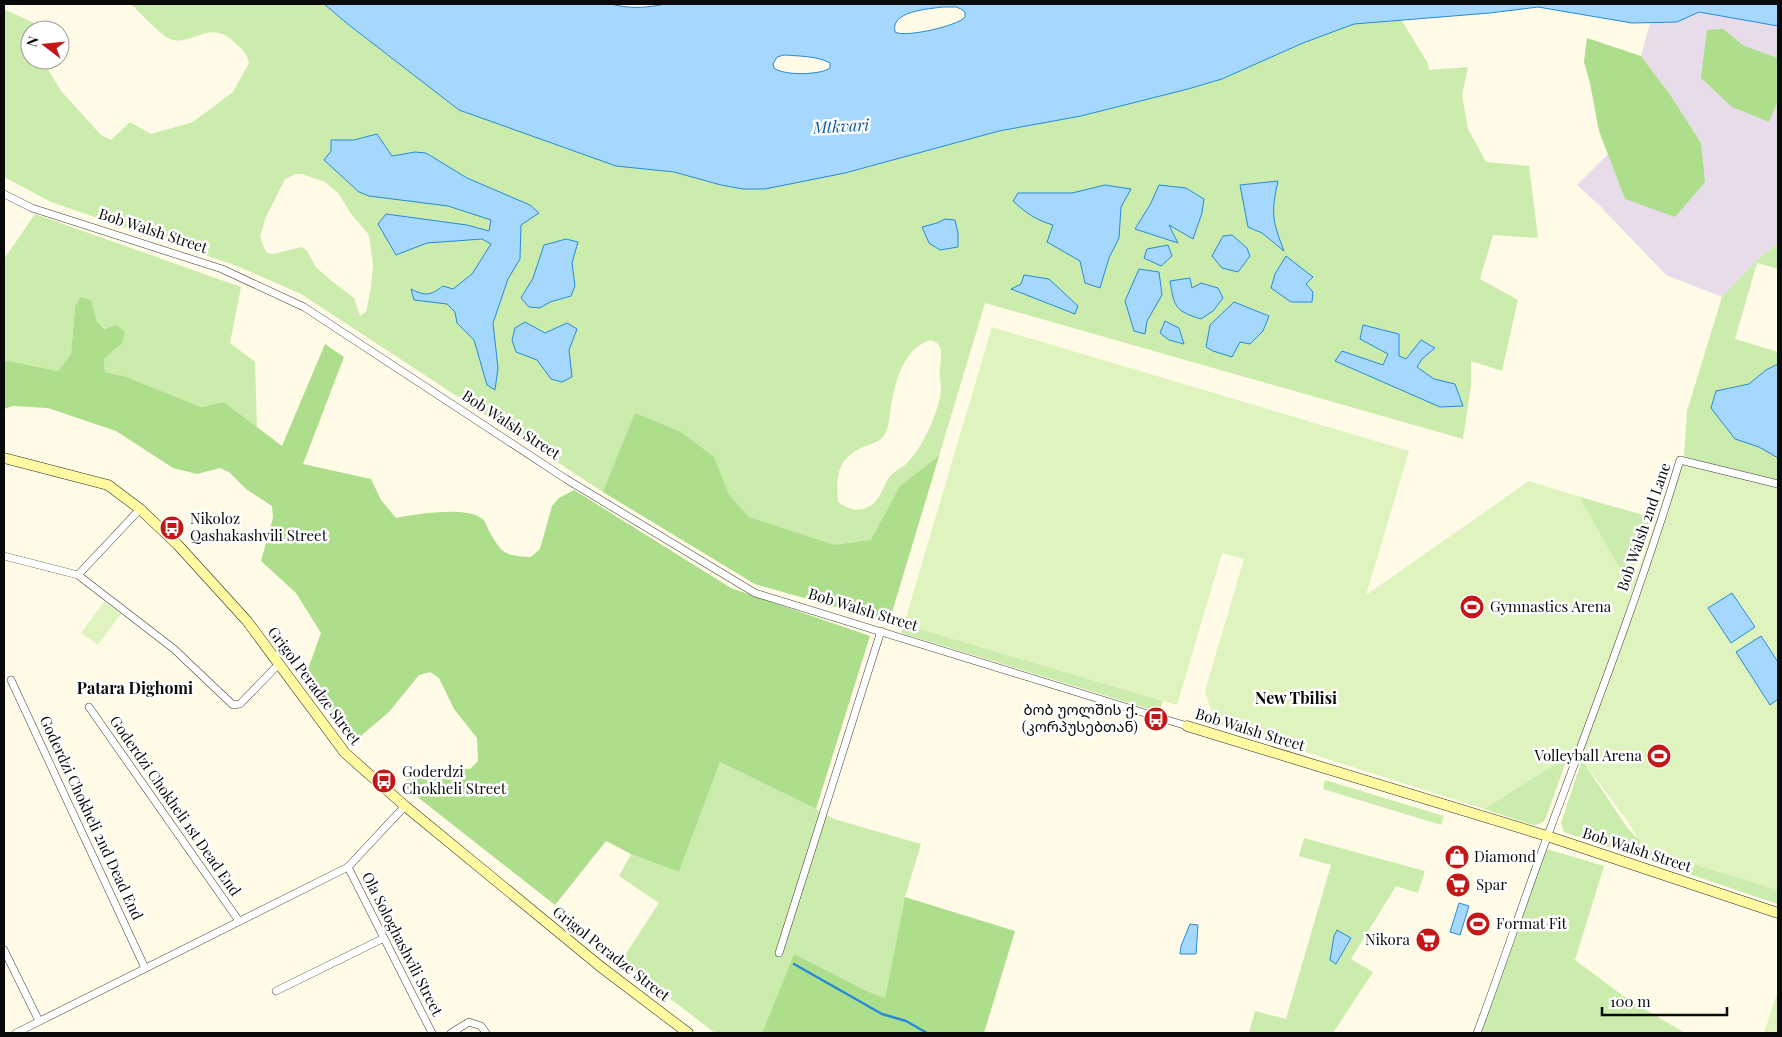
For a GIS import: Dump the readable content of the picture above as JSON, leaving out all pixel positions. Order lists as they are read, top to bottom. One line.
{"streets":{"street":["Bob Walsh Street","Bob Walsh 2nd Lane","Grigol Peradze Street","Goderdzi Chokheli 1st Dead End","Goderdzi Chokheli 2nd Dead End","Ola Sologhashvili Street"]},"crossings":[["Bob Walsh Street","Bob Walsh 2nd Lane"]],"districts":["Patara Dighomi","New Tbilisi"],"water":["Mtkvari"],"places":{"bus stop":["Nikoloz Qashakashvili Street","ბობ უოლშის ქ. (კორპუსებთან)","Goderdzi Chokheli Street"],"sports":["Gymnastics Arena","Volleyball Arena","Format Fit"],"shop":["Diamond"],"supermarket":["Spar","Nikora"]},"scale_bar":"100 m","north":"left"}
